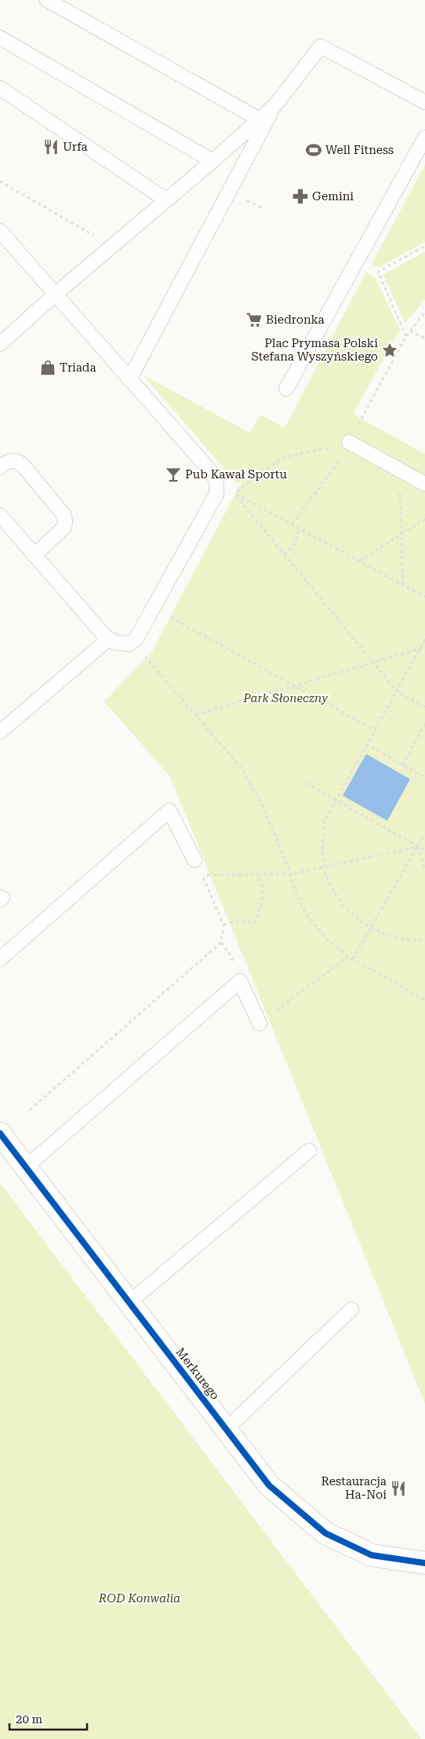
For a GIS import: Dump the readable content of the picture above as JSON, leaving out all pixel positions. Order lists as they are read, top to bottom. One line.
{"streets":{"street":["Merkurego"]},"parks":["Park Słoneczny","ROD Konwalia"],"places":{"restaurant":["Urfa","Restauracja Ha-Noi"],"sports":["Well Fitness"],"pharmacy":["Gemini"],"supermarket":["Biedronka"],"place":["Plac Prymasa Polski Stefana Wyszyńskiego"],"shop":["Triada"],"bar":["Pub Kawał Sportu"]},"scale_bar":"20 m"}
